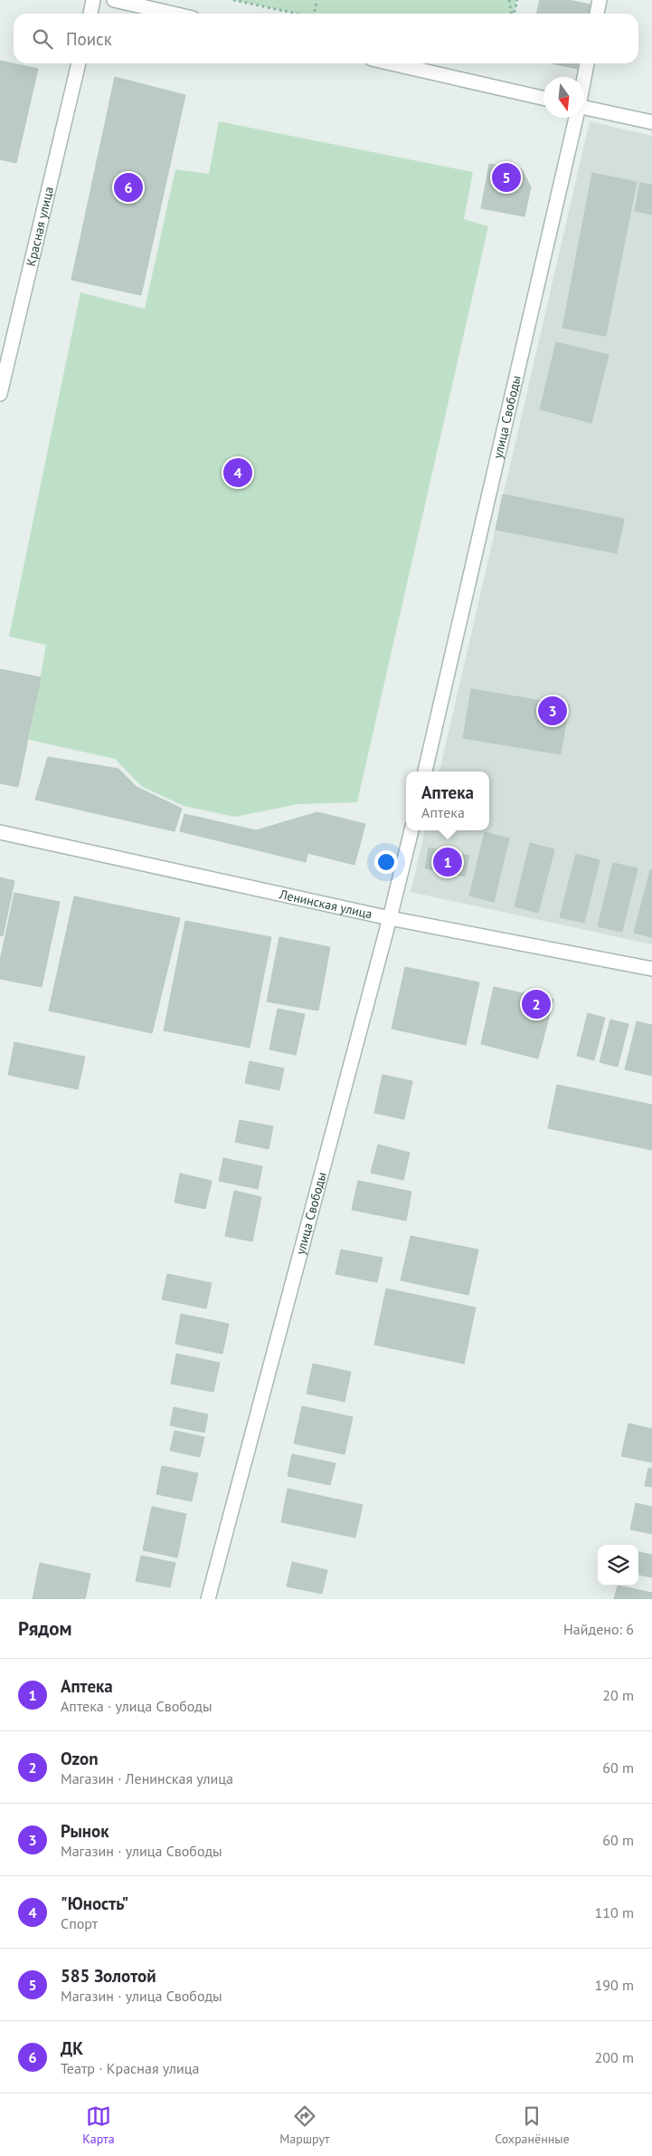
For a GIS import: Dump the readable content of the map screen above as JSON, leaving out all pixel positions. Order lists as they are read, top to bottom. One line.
{"streets":{"street":["Красная улица","улица Свободы","Ленинская улица"]},"crossings":[["улица Свободы","Ленинская улица"]],"north":"bottom","page":{"search":"Поиск","pins":["5","6","4","3","1","2"],"popup":["Аптека","Аптека"],"heading":["Рядом","Найдено: 6"],"list":[{"mark":"1","name":"Аптека","note":"Аптека · улица Свободы","value":"20 m"},{"mark":"2","name":"Ozon","note":"Магазин · Ленинская улица","value":"60 m"},{"mark":"3","name":"Рынок","note":"Магазин · улица Свободы","value":"60 m"},{"mark":"4","name":"\"Юность\"","note":"Спорт","value":"110 m"},{"mark":"5","name":"585 Золотой","note":"Магазин · улица Свободы","value":"190 m"},{"mark":"6","name":"ДК","note":"Театр · Красная улица","value":"200 m"}],"nav":["Карта","Маршрут","Сохранённые"]}}
